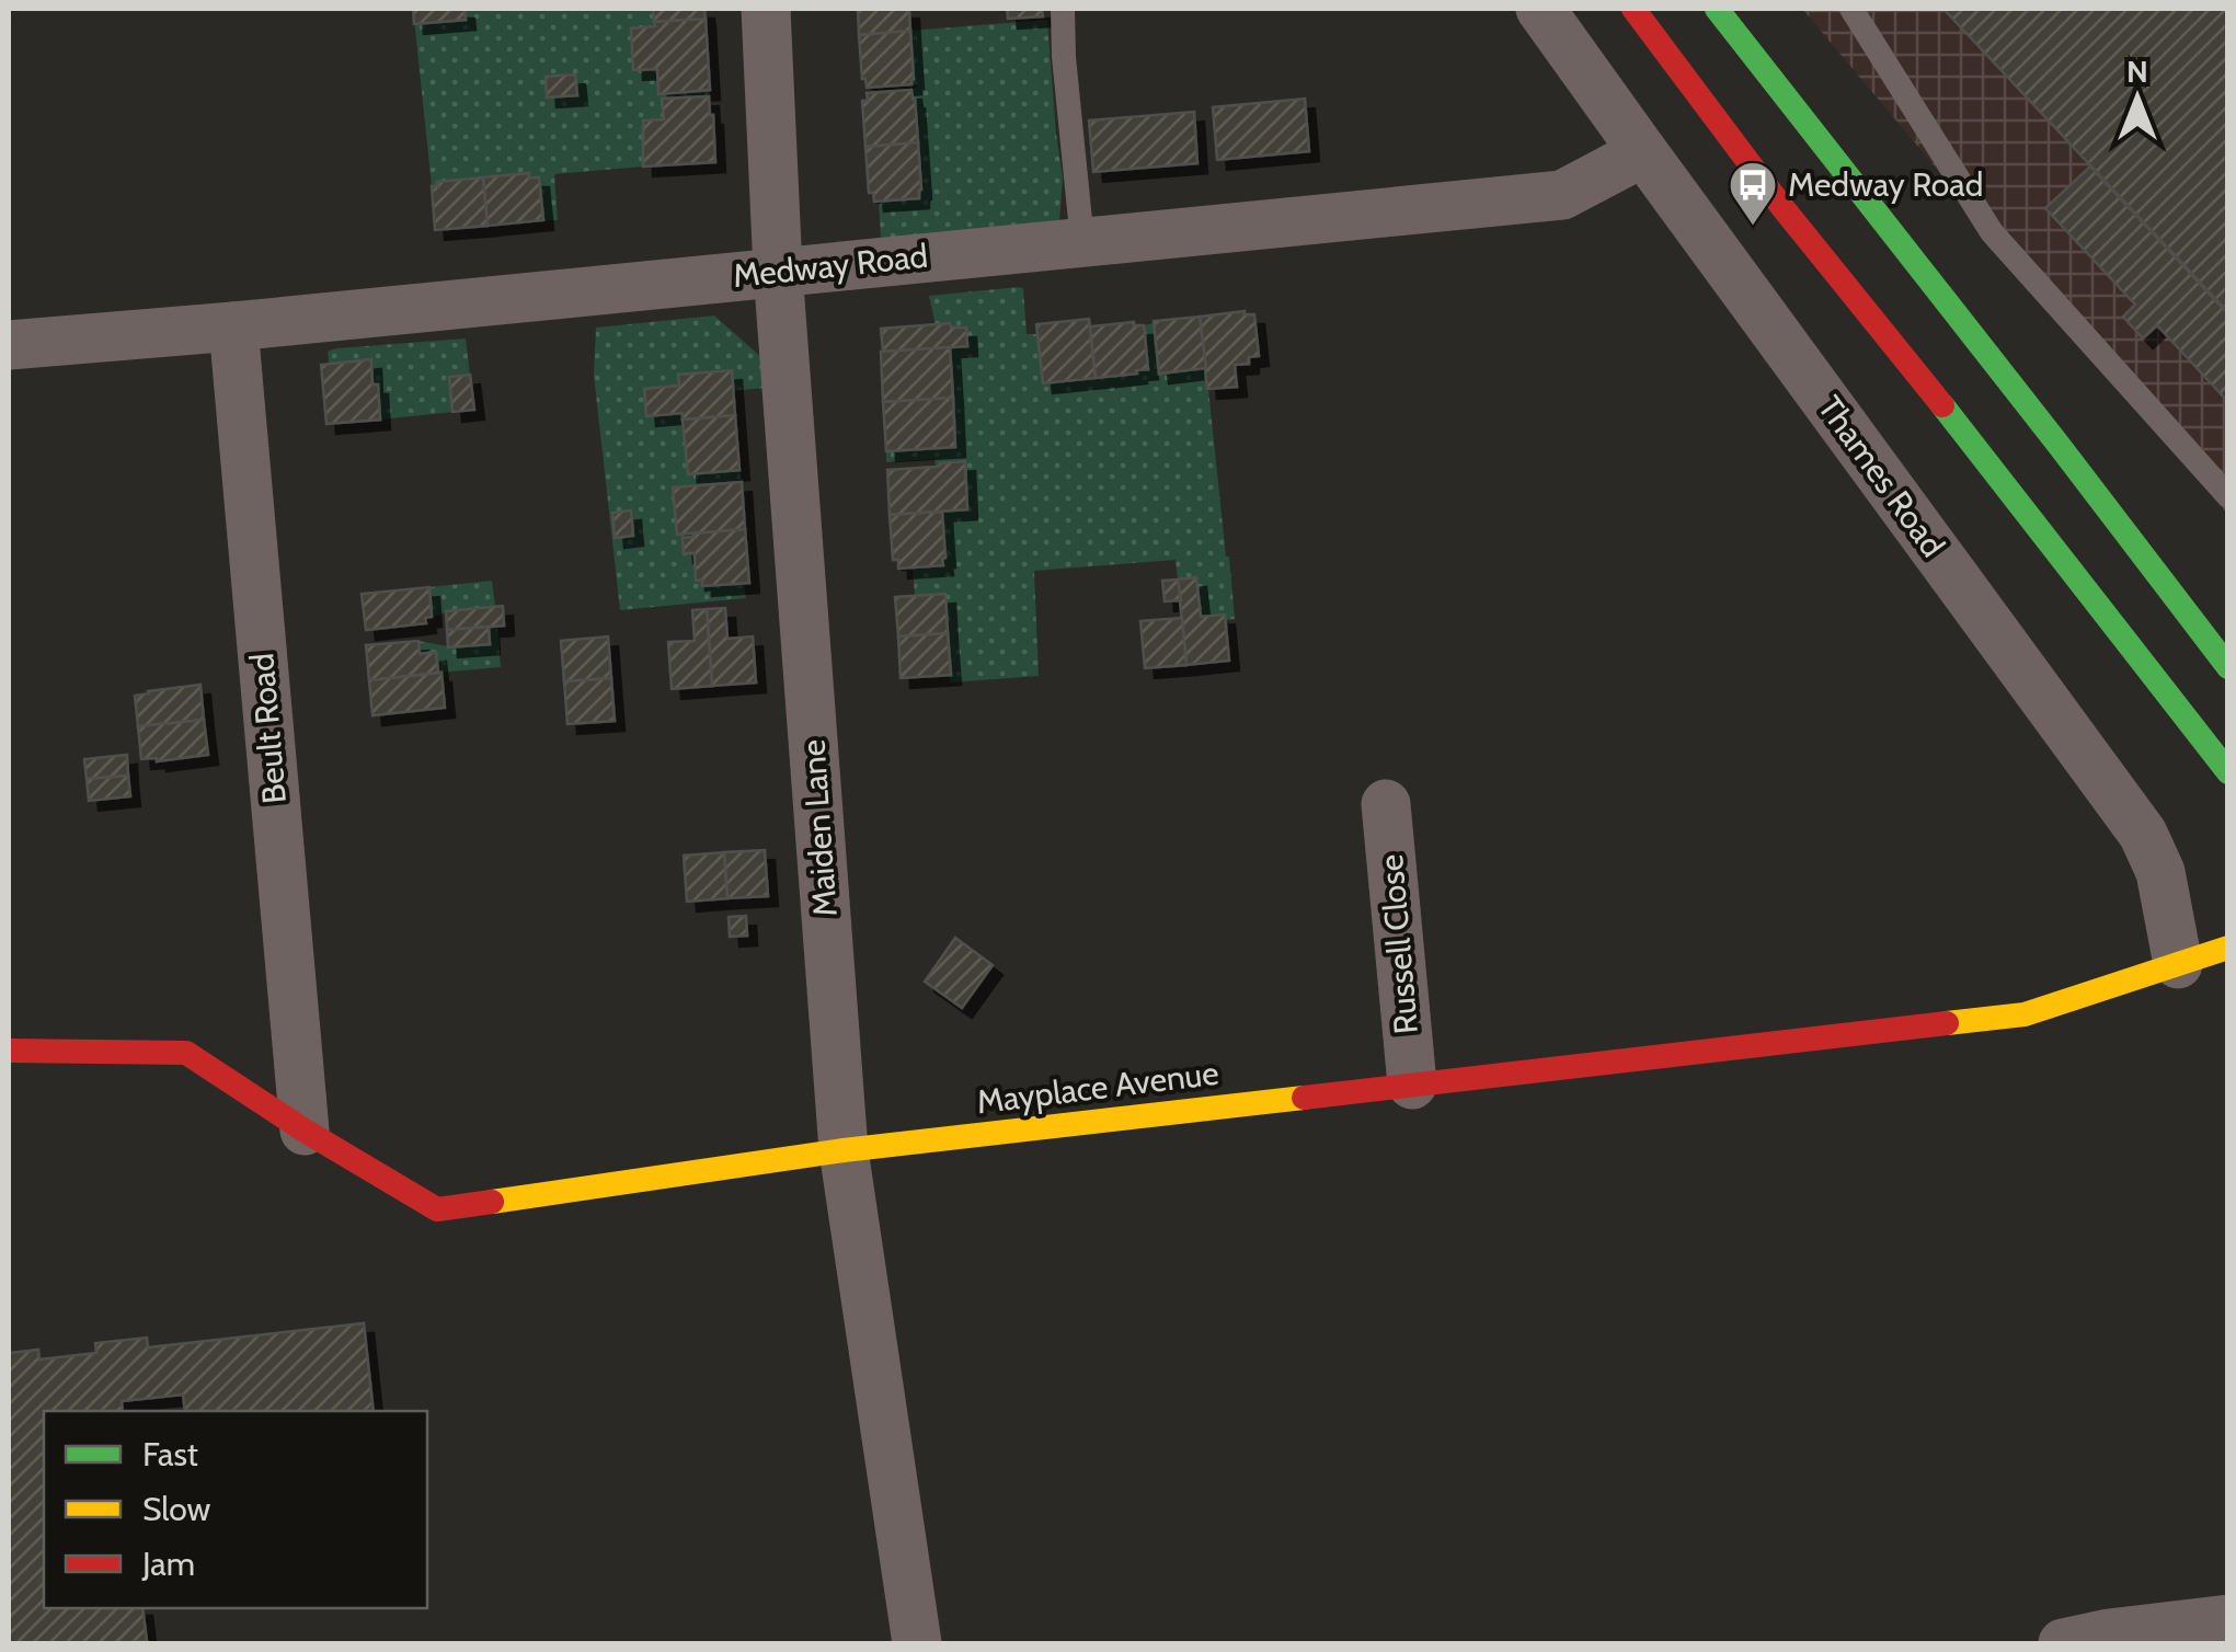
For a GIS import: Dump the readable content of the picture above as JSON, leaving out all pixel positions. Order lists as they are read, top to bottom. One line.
{"streets":{"street":["Medway Road","Thames Road","Beult Road","Maiden Lane","Russell Close","Mayplace Avenue"]},"crossings":[["Medway Road","Thames Road"],["Medway Road","Beult Road"],["Medway Road","Maiden Lane"],["Thames Road","Mayplace Avenue"],["Beult Road","Mayplace Avenue"],["Maiden Lane","Mayplace Avenue"],["Russell Close","Mayplace Avenue"]],"places":{"bus stop":["Medway Road"]},"legend":["Fast","Slow","Jam"],"north":"top"}
